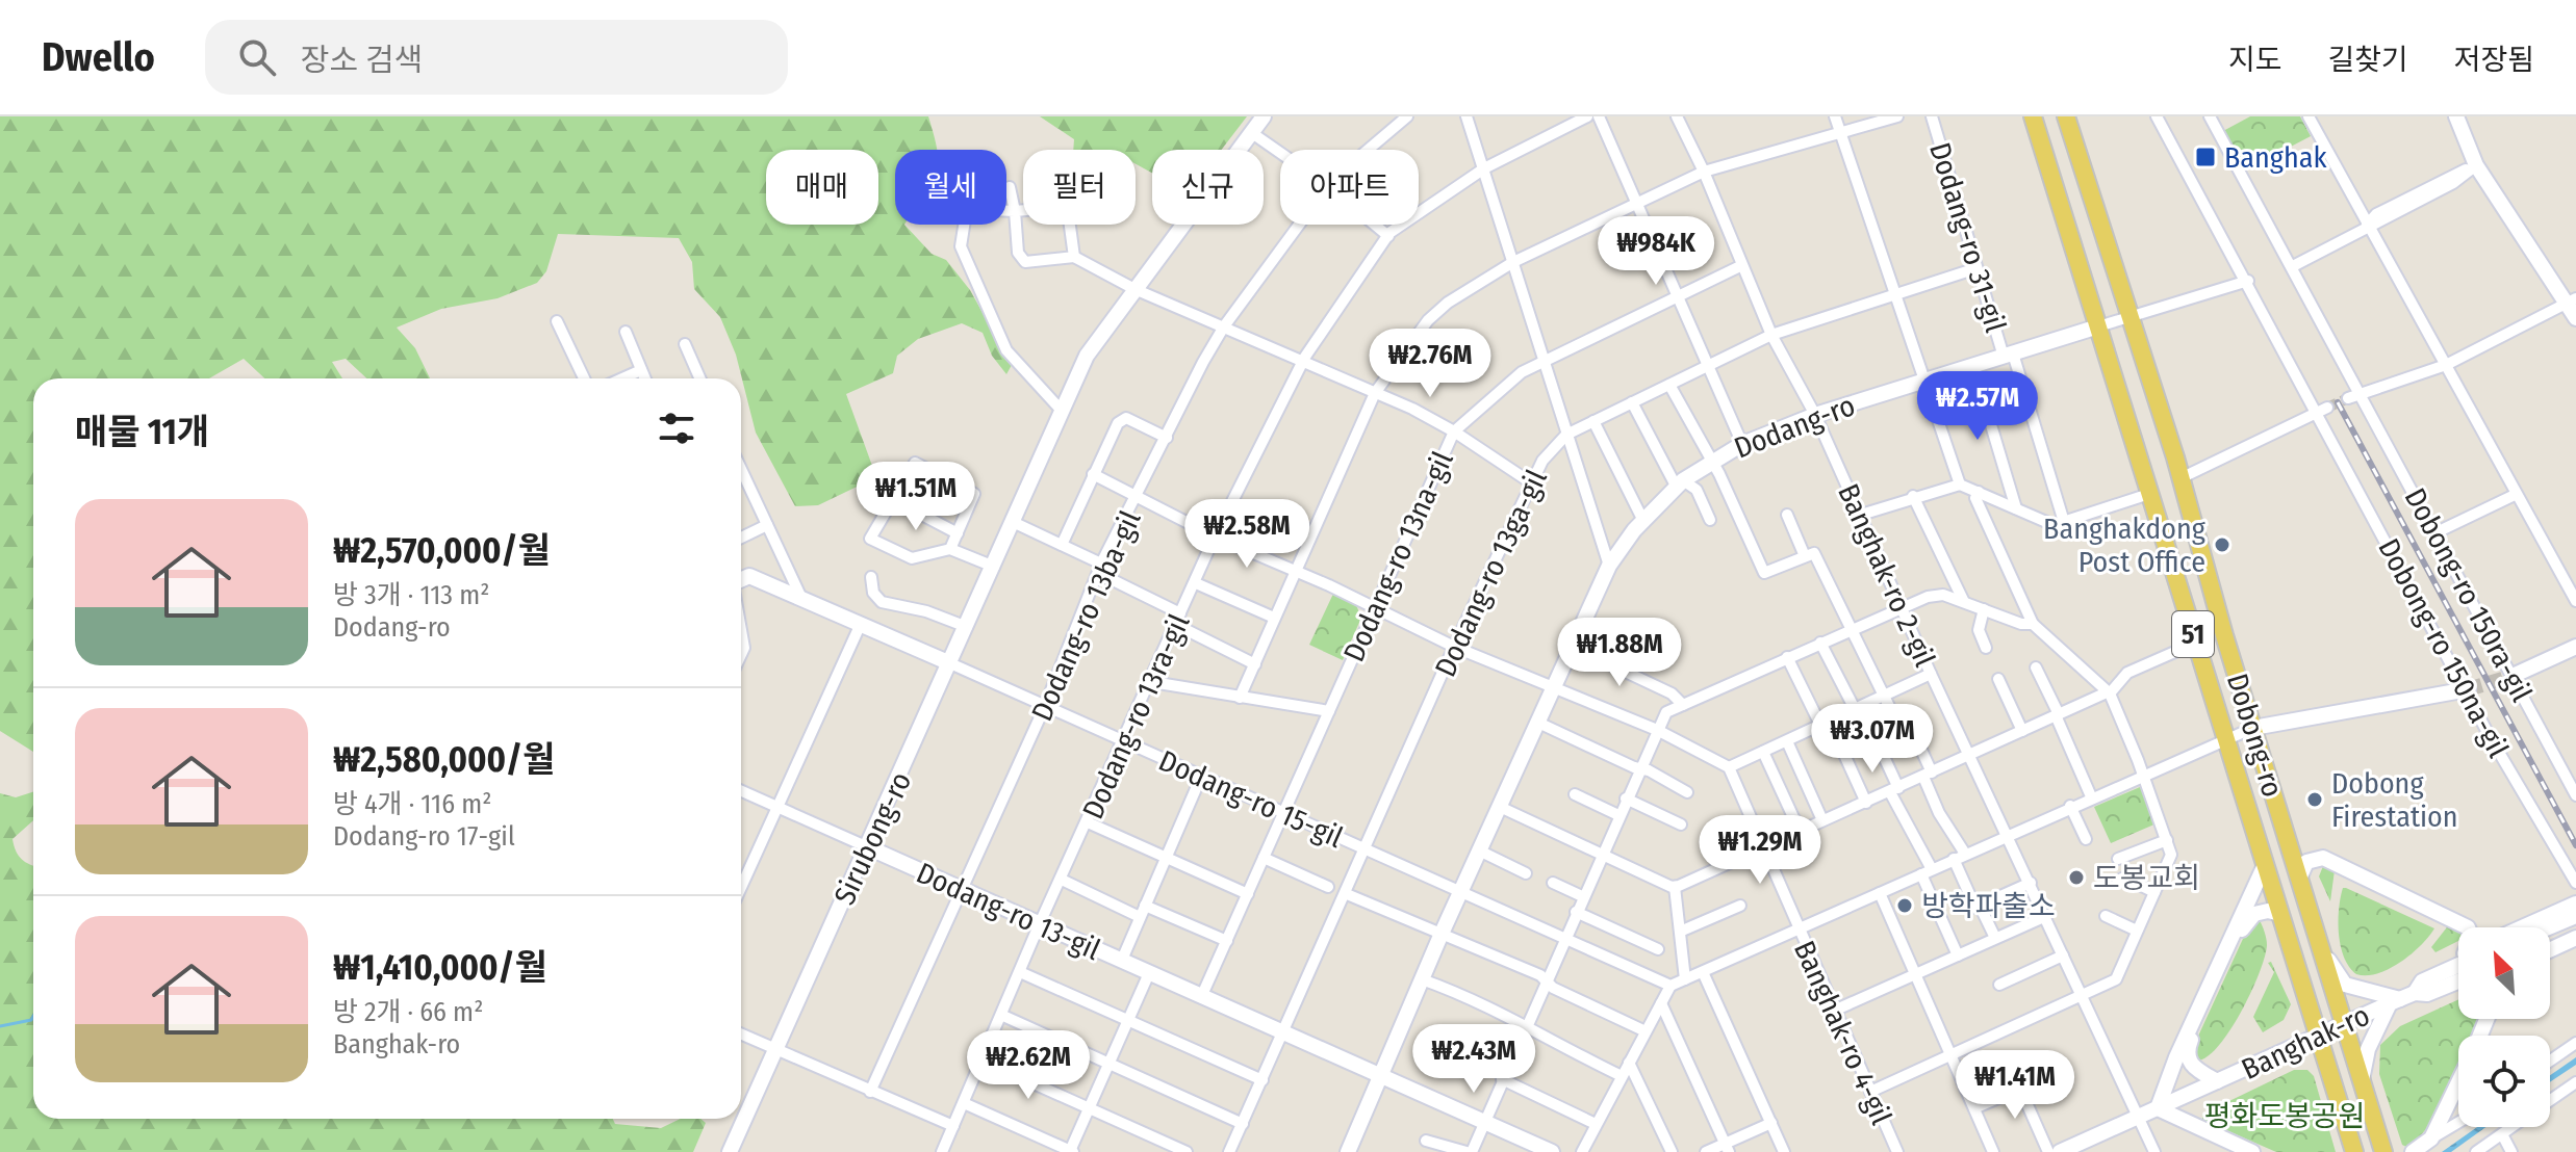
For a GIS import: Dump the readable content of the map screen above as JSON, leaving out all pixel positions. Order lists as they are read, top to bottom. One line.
{"streets":{"main road":["Dodang-ro","51","Dobong-ro","Sirubong-ro","Dodang-ro 13-gil","Banghak-ro"],"street":["Dodang-ro 31-gil","Dodang-ro 13na-gil","Dodang-ro 13ga-gil","Banghak-ro 2-gil","Dobong-ro 150ra-gil","Dodang-ro 13ba-gil","Dobong-ro 150na-gil","Dodang-ro 13ra-gil","Dodang-ro 15-gil","Banghak-ro 4-gil"]},"crossings":[["Dodang-ro 31-gil","Dodang-ro"],["Dodang-ro 31-gil","Dodang-ro 13ga-gil"],["Dodang-ro","Banghak-ro 2-gil"],["Dodang-ro","Dobong-ro"],["Dodang-ro","Dodang-ro 15-gil"],["Dodang-ro","Dodang-ro 13-gil"],["Dodang-ro 13na-gil","Banghak-ro 2-gil"],["Dodang-ro 13na-gil","Dodang-ro 15-gil"],["Dodang-ro 13na-gil","Dodang-ro 13-gil"],["Dodang-ro 13ga-gil","Banghak-ro 2-gil"],["Dodang-ro 13ga-gil","Dodang-ro 15-gil"],["Dodang-ro 13ga-gil","Dodang-ro 13-gil"],["Banghak-ro 2-gil","Banghak-ro"],["Dodang-ro 13ba-gil","Dodang-ro 15-gil"],["Dodang-ro 13ba-gil","Dodang-ro 13-gil"],["Dodang-ro 13ra-gil","Dodang-ro 15-gil"],["Dodang-ro 13ra-gil","Dodang-ro 13-gil"],["Dobong-ro","Banghak-ro"],["Dodang-ro 15-gil","Sirubong-ro"],["Sirubong-ro","Dodang-ro 13-gil"]],"parks":["평화도봉공원"],"places":{"transit":["Banghak"],"other":["Banghakdong Post Office","Dobong Firestation","도봉교회","방학파출소"]},"north":"top left","page":{"header":"Dwello","search":"장소 검색","nav":["지도","길찾기","저장됨"],"chip":["매매","월세","필터","신규","아파트"],"price":["₩984K","₩2.76M","₩2.57M","₩1.51M","₩2.58M","₩1.88M","₩3.07M","₩1.29M","₩2.43M","₩2.62M","₩1.41M"],"heading":"매물 11개","list":[{"name":"₩2,570,000/월","note":"방 3개 · 113 m² · Dodang-ro"},{"name":"₩2,580,000/월","note":"방 4개 · 116 m² · Dodang-ro 17-gil"},{"name":"₩1,410,000/월","note":"방 2개 · 66 m² · Banghak-ro"}]}}
